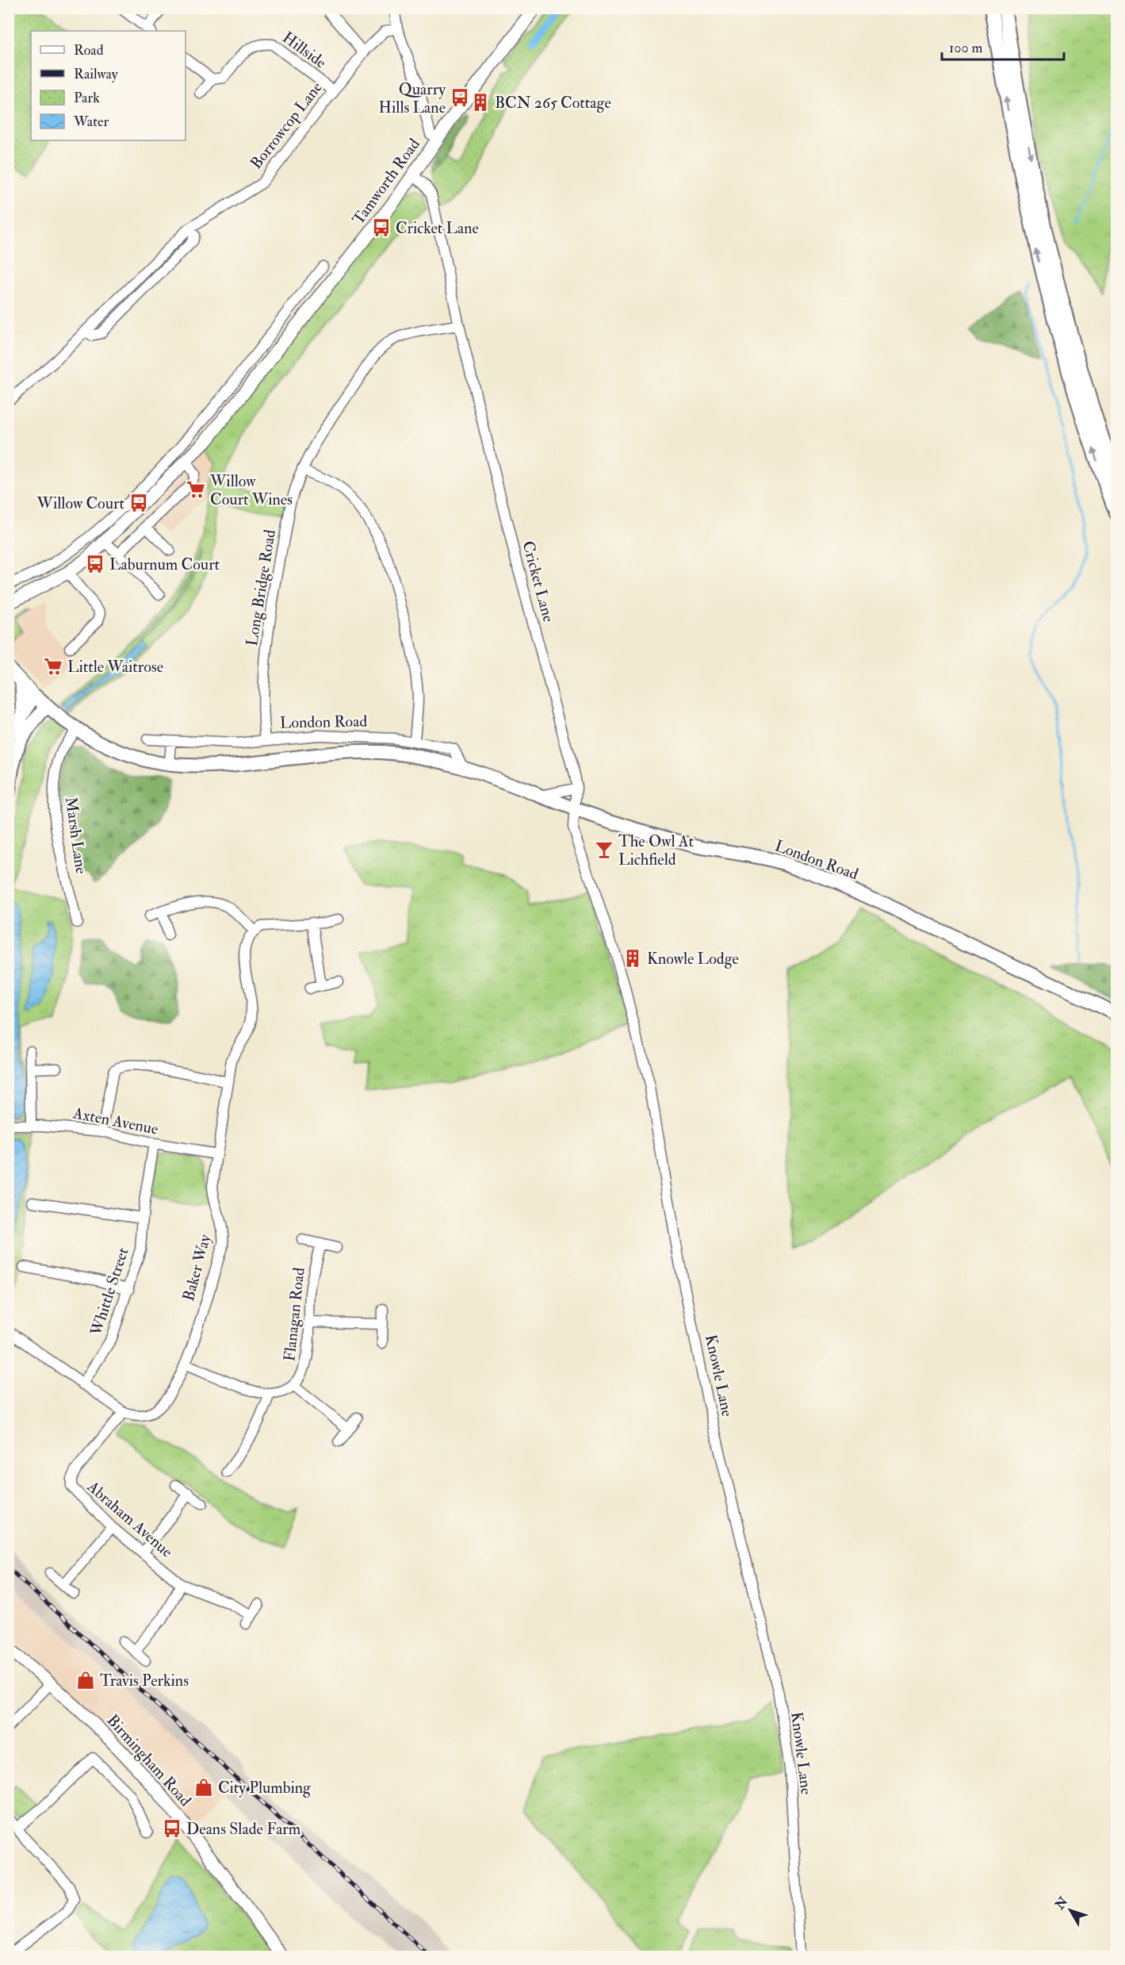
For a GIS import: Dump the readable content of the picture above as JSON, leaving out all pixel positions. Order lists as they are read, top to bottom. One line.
{"streets":{"highway":["London Road"],"main road":["Tamworth Road","Birmingham Road"],"street":["Hillside","Borrowcop Lane","Cricket Lane","Long Bridge Road","Marsh Lane","Axten Avenue","Baker Way","Whittle Street","Flanagan Road","Knowle Lane","Abraham Avenue"]},"crossings":[["Hillside","Borrowcop Lane"],["Tamworth Road","Cricket Lane"],["Cricket Lane","Long Bridge Road"],["Cricket Lane","London Road"],["Cricket Lane","Knowle Lane"],["Long Bridge Road","London Road"],["London Road","Marsh Lane"],["London Road","Knowle Lane"],["Axten Avenue","Baker Way"],["Axten Avenue","Whittle Street"],["Baker Way","Whittle Street"],["Baker Way","Abraham Avenue"]],"places":{"bus stop":["Quarry Hills Lane","Cricket Lane","Willow Court","Laburnum Court","Deans Slade Farm"],"building":["BCN 265 Cottage","Knowle Lodge"],"supermarket":["Willow Court Wines","Little Waitrose"],"bar":["The Owl At Lichfield"],"shop":["Travis Perkins","City Plumbing"]},"legend":["Road","Railway","Park","Water"],"scale_bar":"100 m","north":"top left"}
